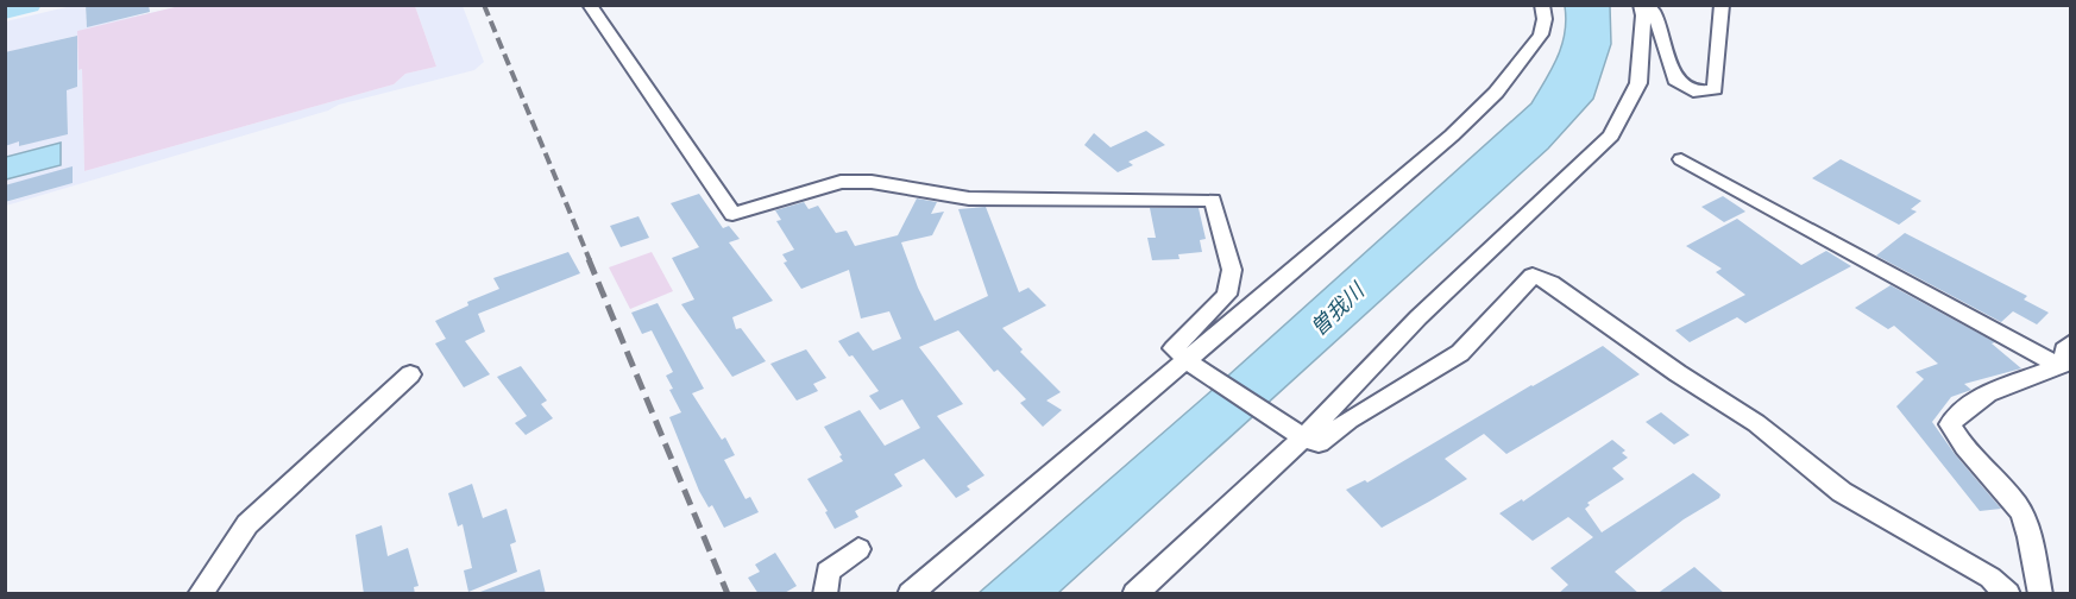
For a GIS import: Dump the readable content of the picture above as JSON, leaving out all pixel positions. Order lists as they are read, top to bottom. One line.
{"water":["曽我川"]}
